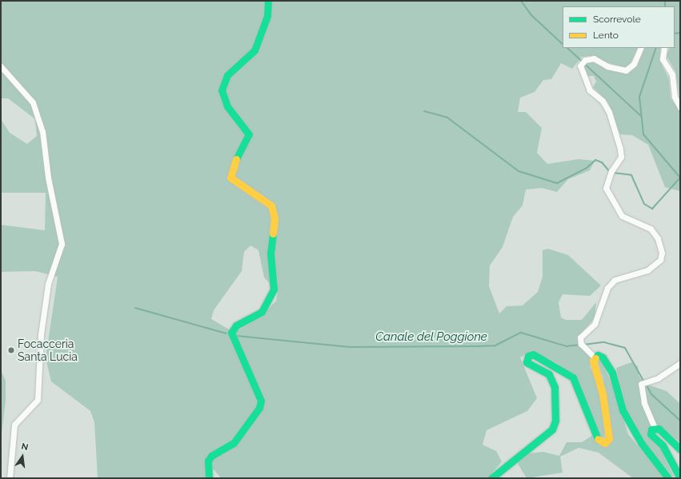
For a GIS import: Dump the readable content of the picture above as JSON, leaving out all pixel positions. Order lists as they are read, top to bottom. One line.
{"water":["Canale del Poggione"],"places":["Focacceria Santa Lucia"],"legend":["Scorrevole","Lento"],"north":"top"}
